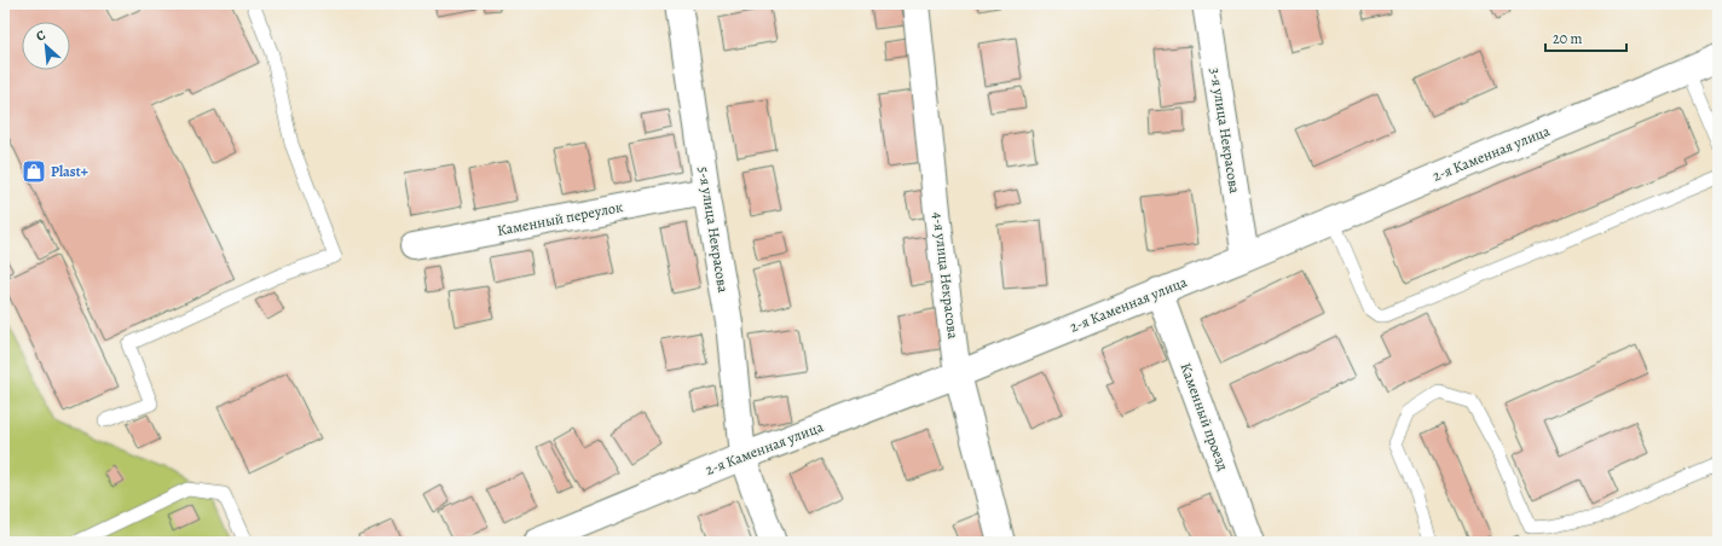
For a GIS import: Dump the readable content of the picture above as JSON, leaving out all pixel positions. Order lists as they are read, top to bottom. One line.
{"streets":{"street":["3-я улица Некрасова","2-я Каменная улица","Каменный переулок","5-я улица Некрасова","4-я улица Некрасова","Каменный проезд"]},"crossings":[["3-я улица Некрасова","2-я Каменная улица"],["2-я Каменная улица","5-я улица Некрасова"],["2-я Каменная улица","4-я улица Некрасова"],["2-я Каменная улица","Каменный проезд"],["Каменный переулок","5-я улица Некрасова"]],"places":{"shop":["Plast+"]},"scale_bar":"20 m","north":"top left"}
